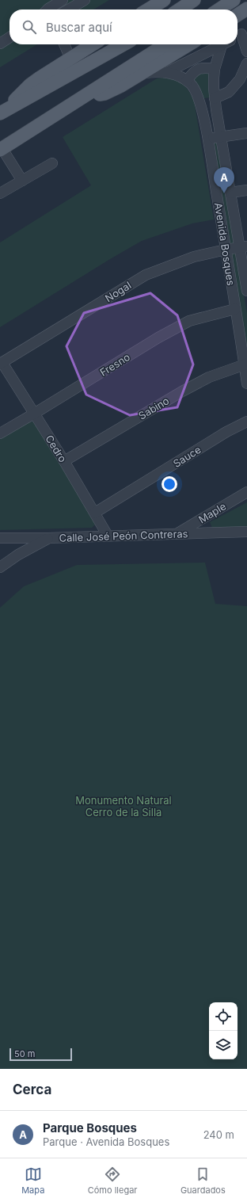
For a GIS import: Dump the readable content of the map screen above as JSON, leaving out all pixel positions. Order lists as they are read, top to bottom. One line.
{"streets":{"street":["Avenida Bosques","Nogal","Fresno","Sabino","Cedro","Sauce","Maple","Calle José Peón Contreras"]},"crossings":[["Avenida Bosques","Nogal"],["Avenida Bosques","Fresno"],["Avenida Bosques","Sabino"],["Nogal","Cedro"],["Fresno","Cedro"],["Sabino","Cedro"],["Cedro","Sauce"],["Cedro","Calle José Peón Contreras"],["Maple","Calle José Peón Contreras"]],"parks":["Monumento Natural Cerro de la Silla"],"scale_bar":"50 m","page":{"search":"Buscar aquí","pins":"A","scale":"50 m","heading":"Cerca","list":[{"mark":"A","name":"Parque Bosques","note":"Parque · Avenida Bosques","value":"240 m"}],"nav":["Mapa","Cómo llegar","Guardados"]}}
